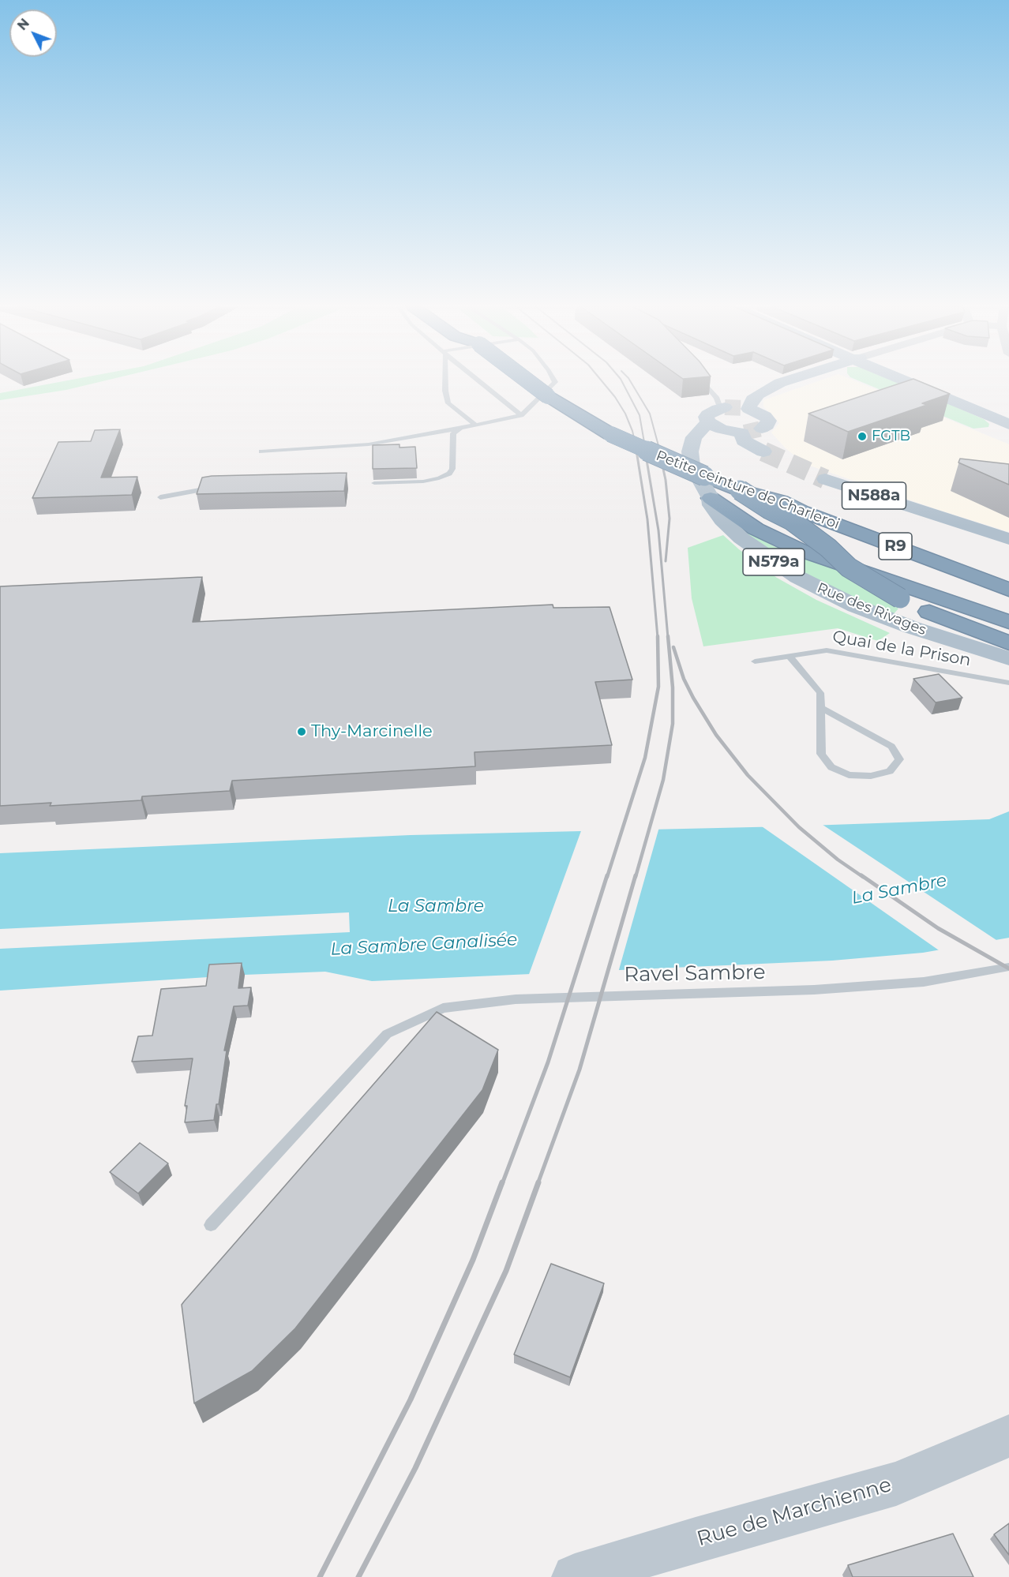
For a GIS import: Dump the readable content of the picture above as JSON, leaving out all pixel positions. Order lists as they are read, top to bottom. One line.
{"streets":{"highway":["Petite ceinture de Charleroi","R9"],"main road":["N588a","N579a","Rue des Rivages","Rue de Marchienne"],"lane":["Quai de la Prison","Ravel Sambre"]},"water":["La Sambre","La Sambre Canalisée"],"places":["FGTB","Thy-Marcinelle"],"north":"top left"}
